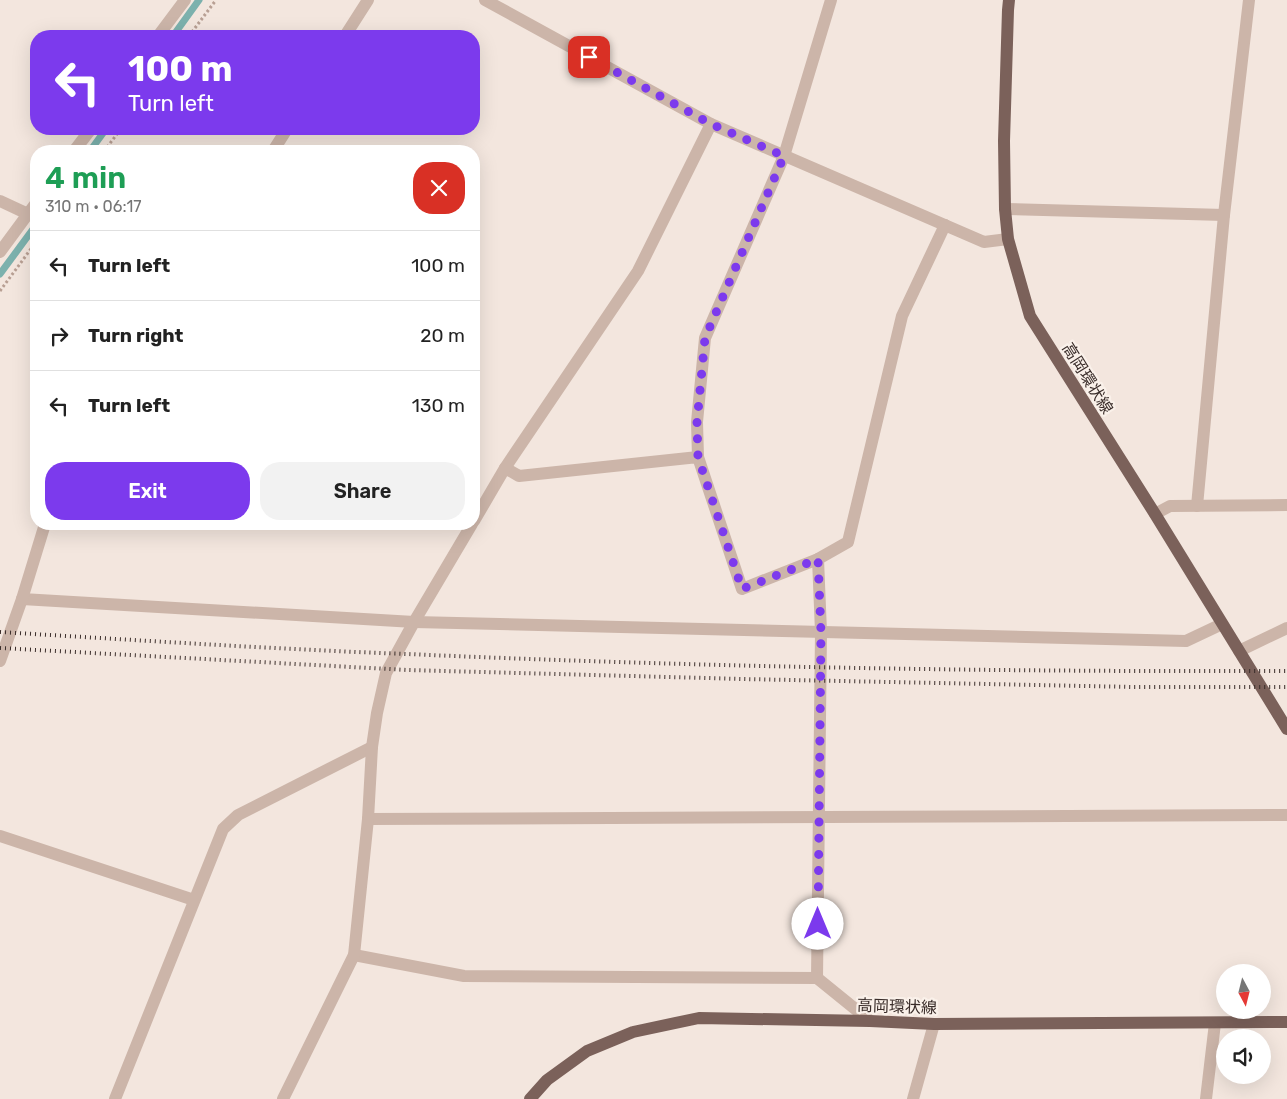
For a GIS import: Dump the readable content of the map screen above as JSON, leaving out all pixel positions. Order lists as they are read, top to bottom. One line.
{"streets":{"main road":["高岡環状線"]},"north":"bottom","page":{"turn":["100 m","Turn left"],"heading":["4 min","310 m · 06:17"],"list":[{"name":"Turn left","value":"100 m"},{"name":"Turn right","value":"20 m"},{"name":"Turn left","value":"130 m"}],"buttons":["Exit","Share"]}}
